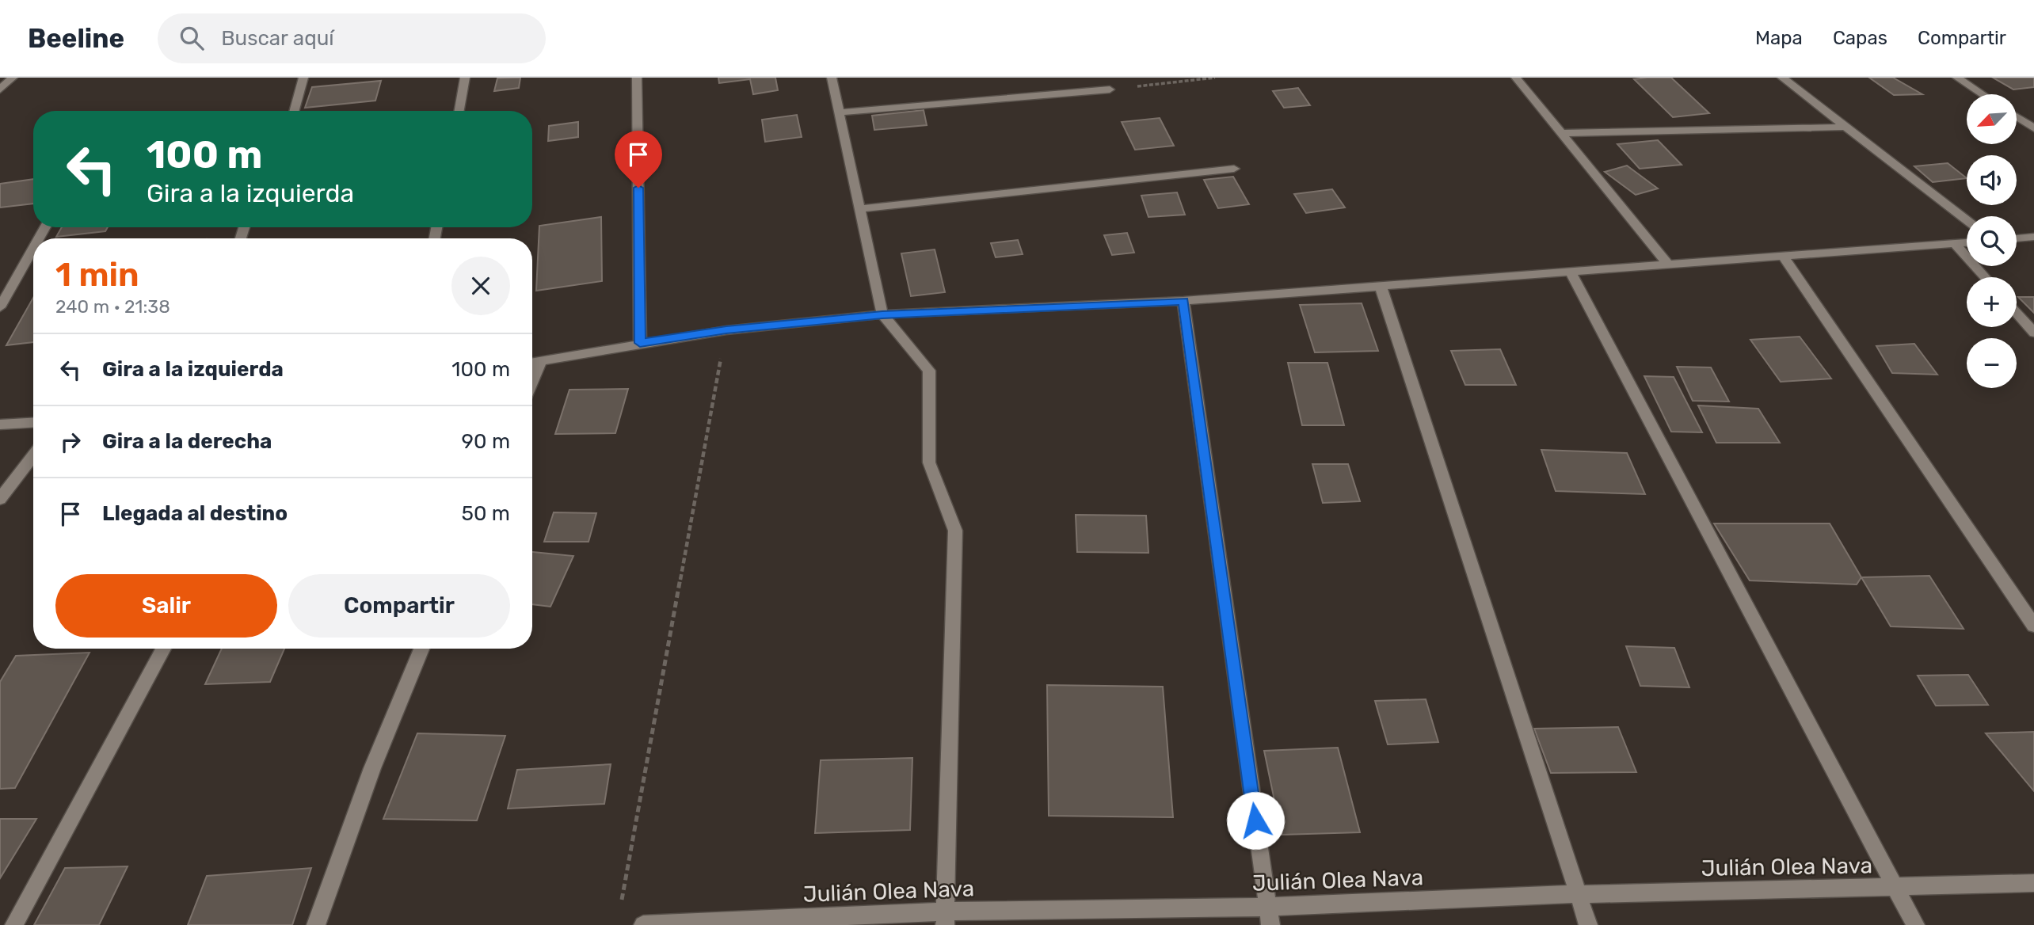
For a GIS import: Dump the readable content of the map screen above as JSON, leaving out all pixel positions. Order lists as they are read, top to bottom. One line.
{"streets":{"street":["Julián Olea Nava"]},"north":"bottom left","page":{"header":"Beeline","search":"Buscar aquí","nav":["Mapa","Capas","Compartir"],"map_buttons":["+","−"],"turn":["100 m","Gira a la izquierda"],"heading":["1 min","240 m · 21:38"],"list":[{"name":"Gira a la izquierda","value":"100 m"},{"name":"Gira a la derecha","value":"90 m"},{"name":"Llegada al destino","value":"50 m"}],"buttons":["Salir","Compartir"]}}
